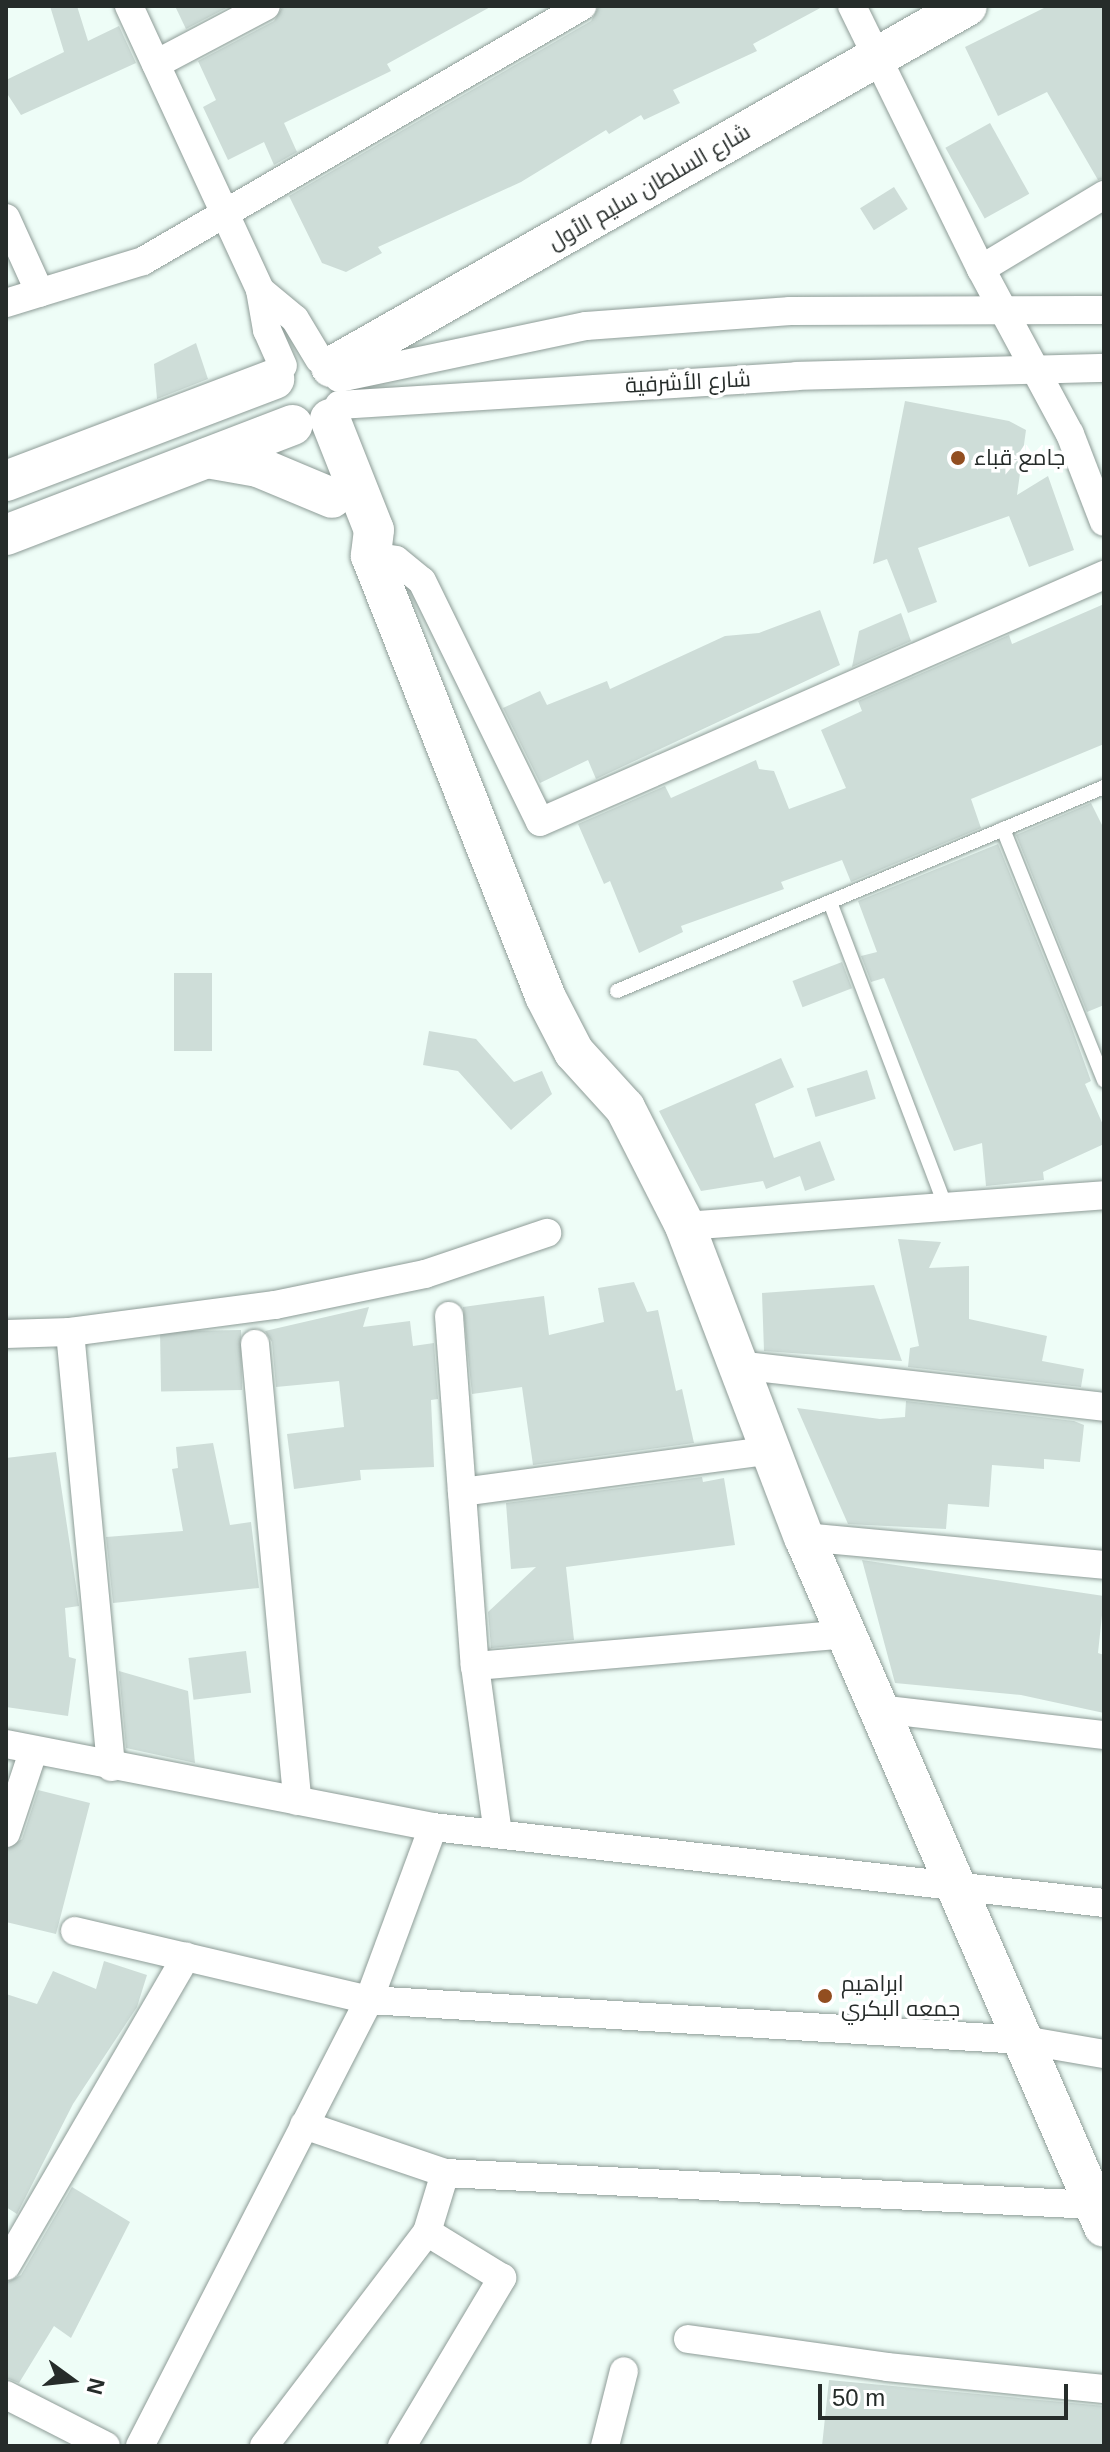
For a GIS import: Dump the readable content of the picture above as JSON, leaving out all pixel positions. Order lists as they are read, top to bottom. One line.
{"streets":{"street":["شارع السلطان سليم الأول","شارع الأشرفية"]},"crossings":[["شارع السلطان سليم الأول","شارع الأشرفية"]],"places":["جامع قباء","ابراهيم جمعه البكري"],"scale_bar":"50 m","north":"right"}
